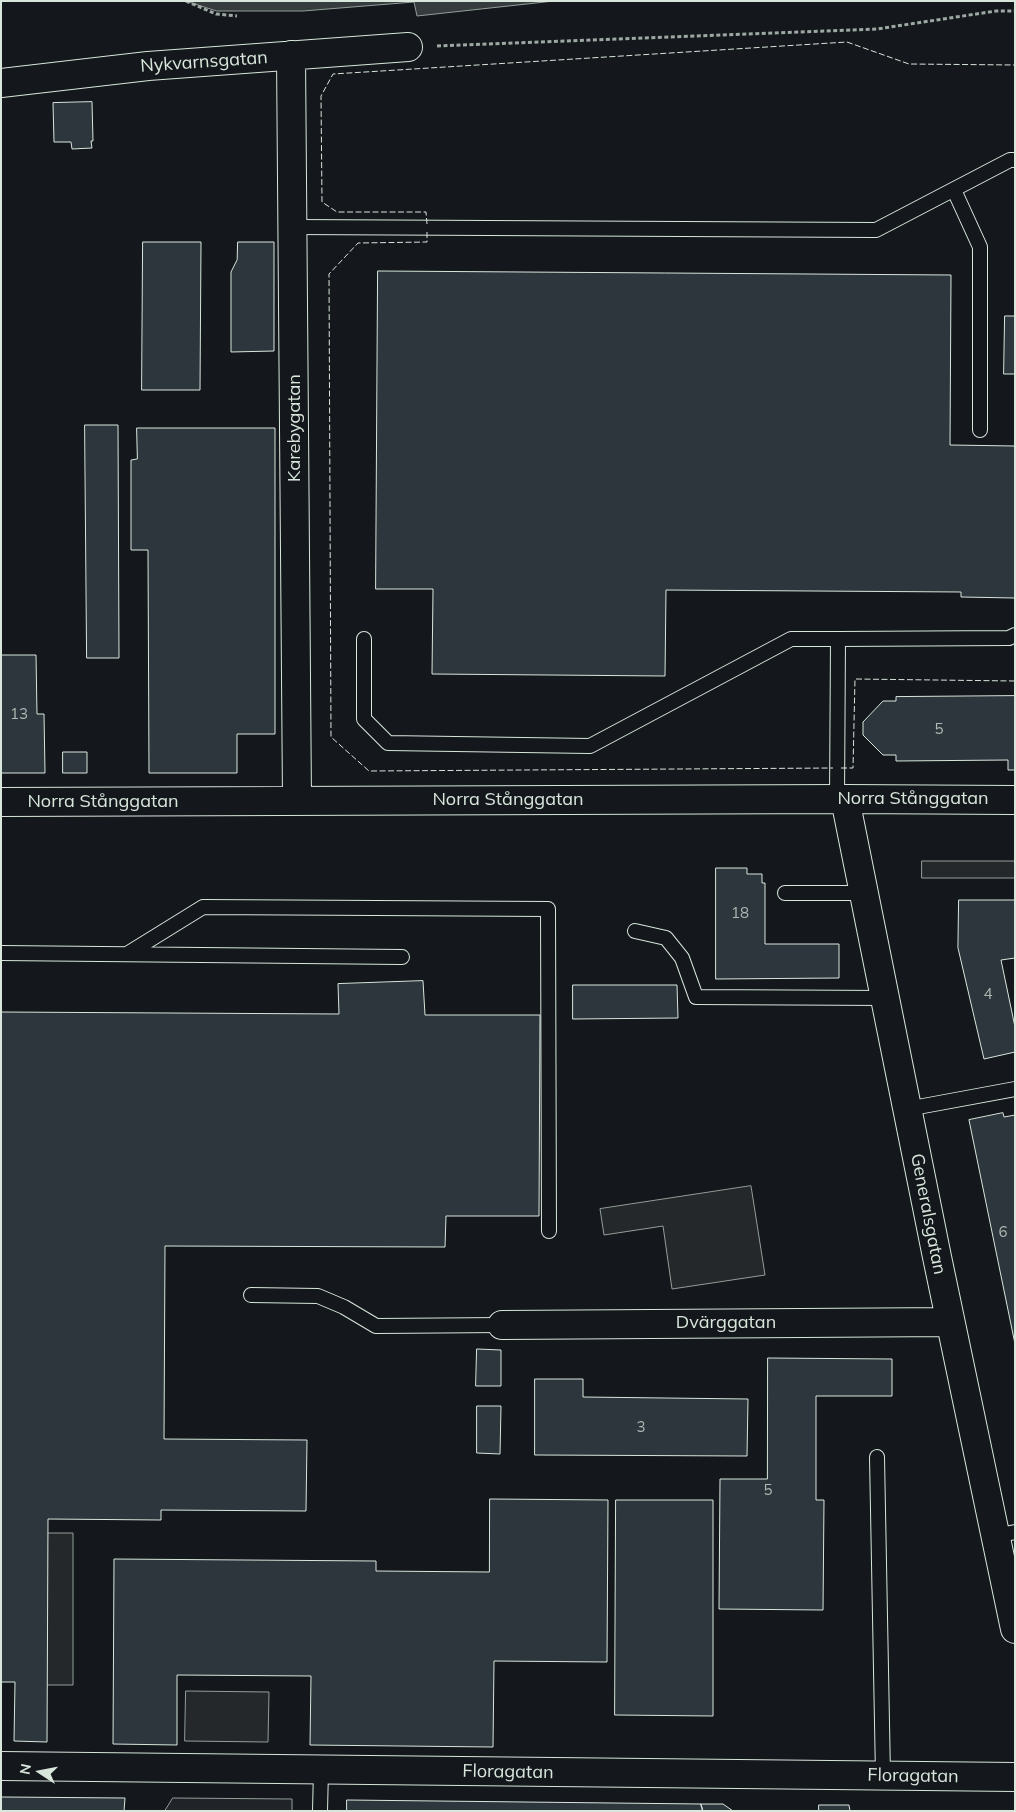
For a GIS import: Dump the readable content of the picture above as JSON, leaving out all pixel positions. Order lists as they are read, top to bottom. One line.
{"streets":{"street":["Nykvarnsgatan","Karebygatan","Norra Stånggatan","Generalsgatan","Dvärggatan","Floragatan"]},"crossings":[["Nykvarnsgatan","Karebygatan"],["Karebygatan","Norra Stånggatan"],["Norra Stånggatan","Generalsgatan"],["Generalsgatan","Dvärggatan"]],"house_numbers":["13","5","18","4","6","3","5"],"north":"left"}
